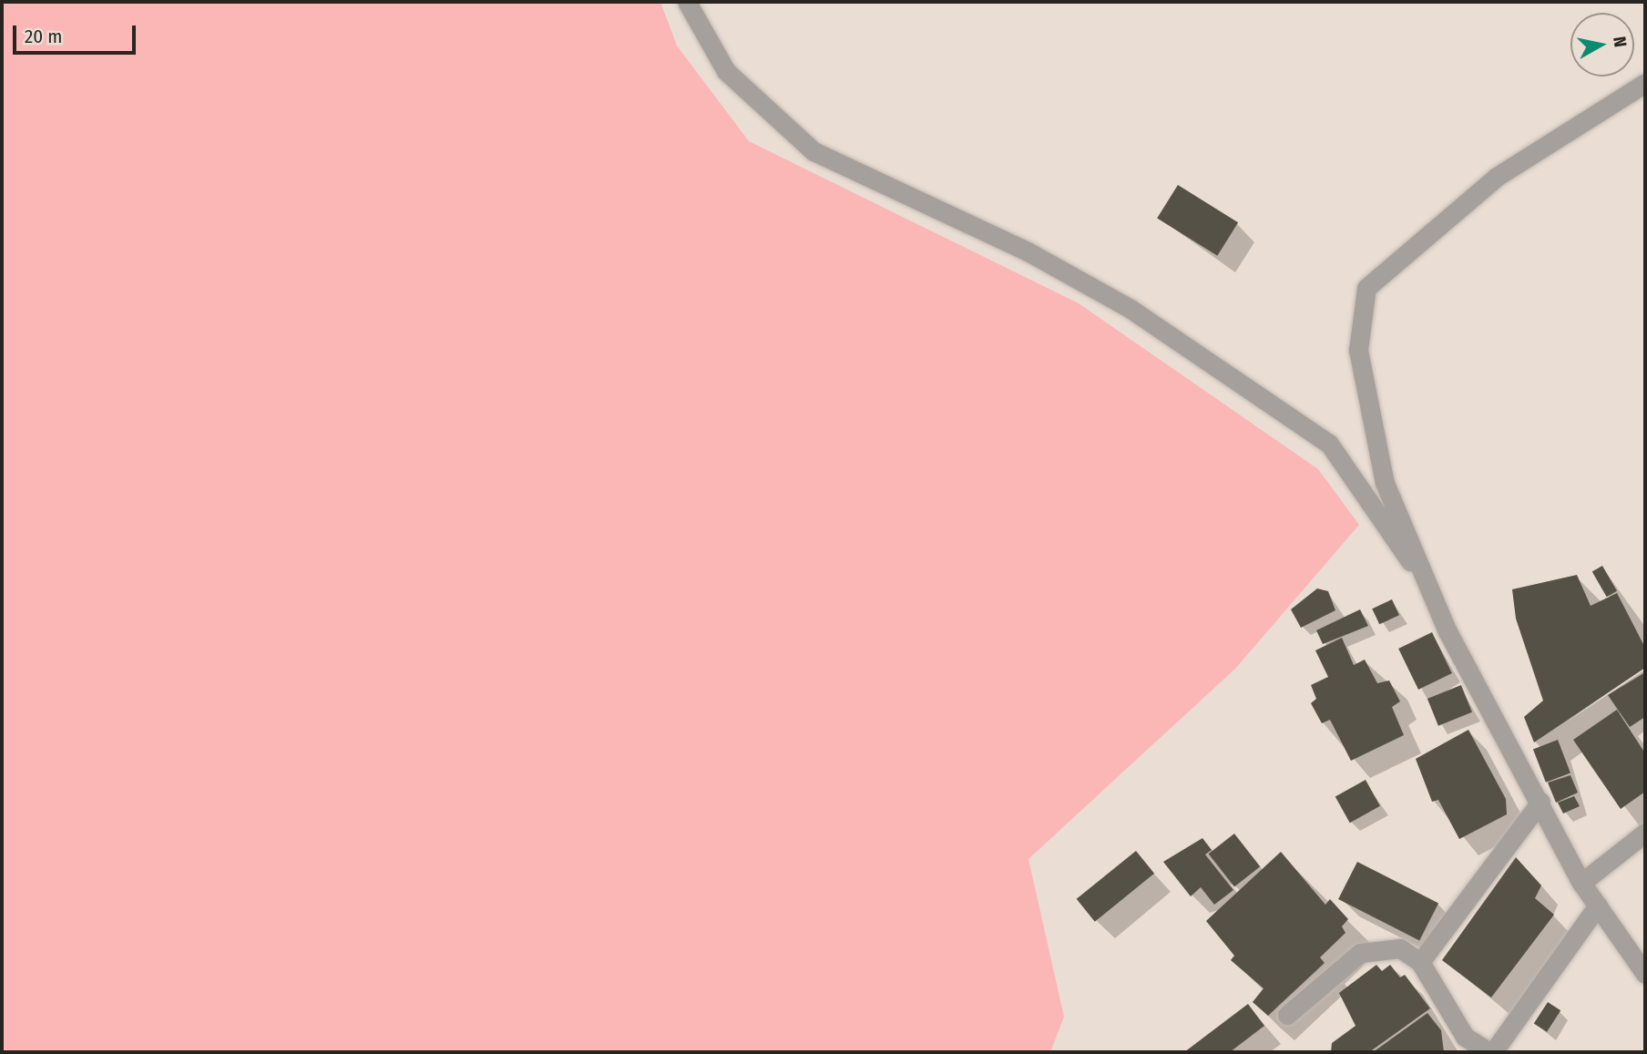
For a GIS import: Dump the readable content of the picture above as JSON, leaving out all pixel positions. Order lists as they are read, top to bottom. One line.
{"scale_bar":"20 m","north":"right"}
